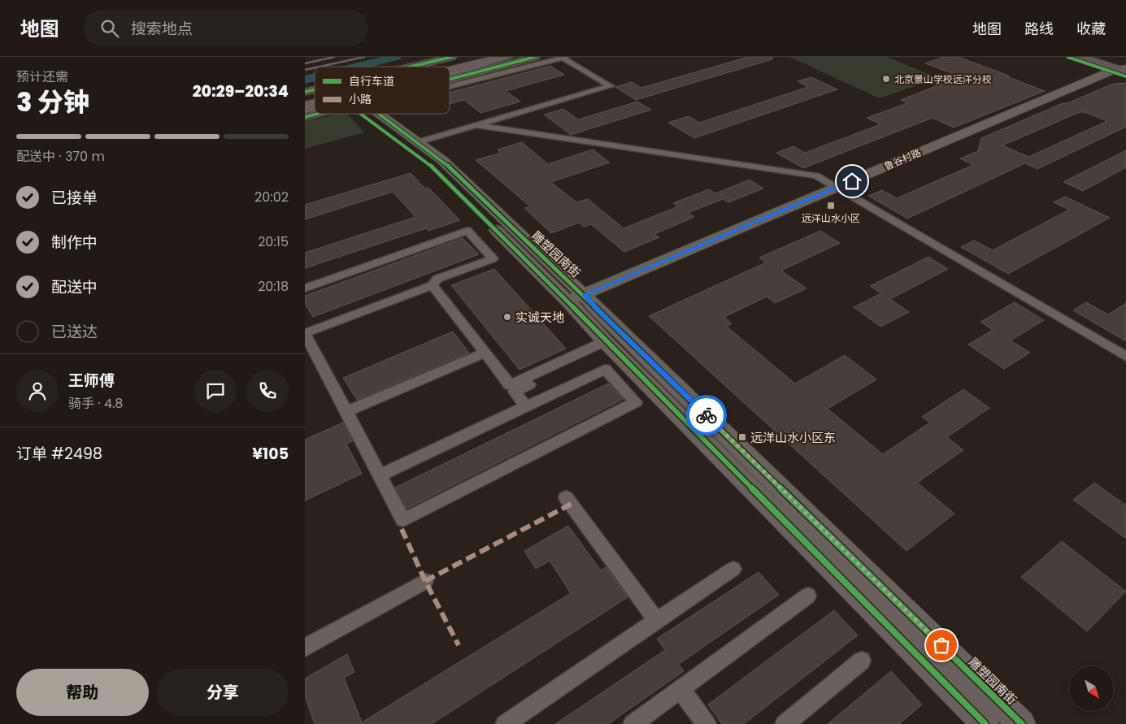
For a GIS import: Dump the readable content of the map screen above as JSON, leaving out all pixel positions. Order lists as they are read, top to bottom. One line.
{"streets":{"main road":["鲁谷村路","雕塑园南街"]},"crossings":[["鲁谷村路","雕塑园南街"]],"places":{"other":["北京景山学校远洋分校","实诚天地"],"transit":["远洋山水小区","远洋山水小区东"]},"legend":["自行车道","小路"],"north":"bottom right","page":{"header":"地图","search":"搜索地点","nav":["地图","路线","收藏"],"heading":["3 分钟","预计还需","20:29–20:34"],"panel":["王师傅","骑手 · 4.8","订单 #2498","¥105"],"bar":"配送中 · 370 m","list":[["已接单","20:02"],["制作中","20:15"],["配送中","20:18"],"已送达"],"buttons":["帮助","分享"]}}
